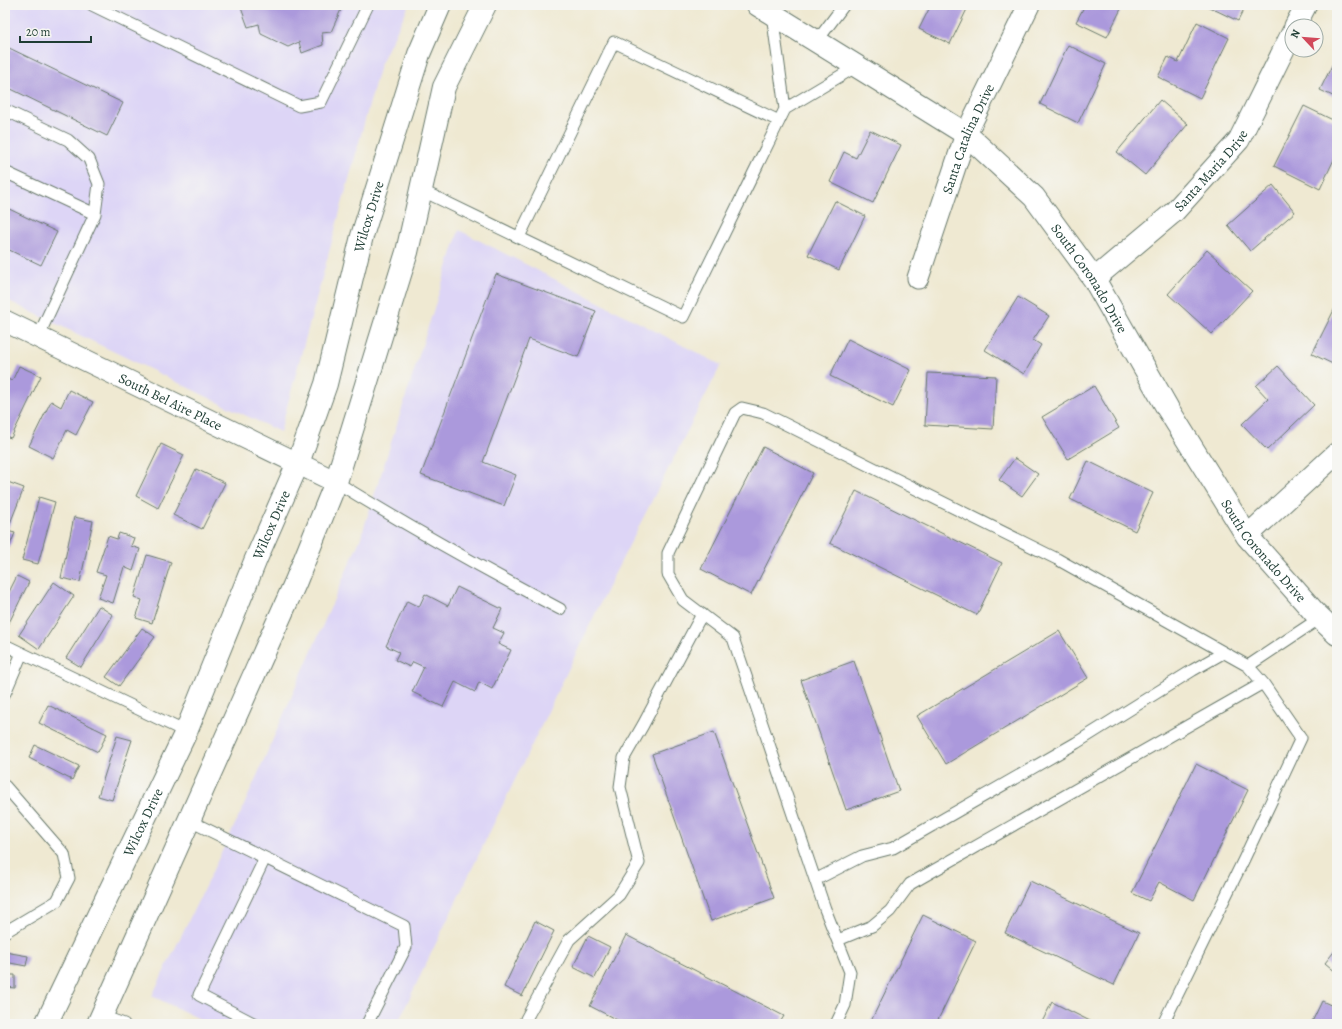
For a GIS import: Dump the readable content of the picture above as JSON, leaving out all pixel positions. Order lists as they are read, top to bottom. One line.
{"streets":{"street":["Santa Catalina Drive","Santa Maria Drive","Wilcox Drive","South Coronado Drive","South Bel Aire Place"]},"crossings":[["Santa Catalina Drive","South Coronado Drive"],["Santa Maria Drive","South Coronado Drive"],["Wilcox Drive","South Bel Aire Place"]],"scale_bar":"20 m","north":"top left"}
